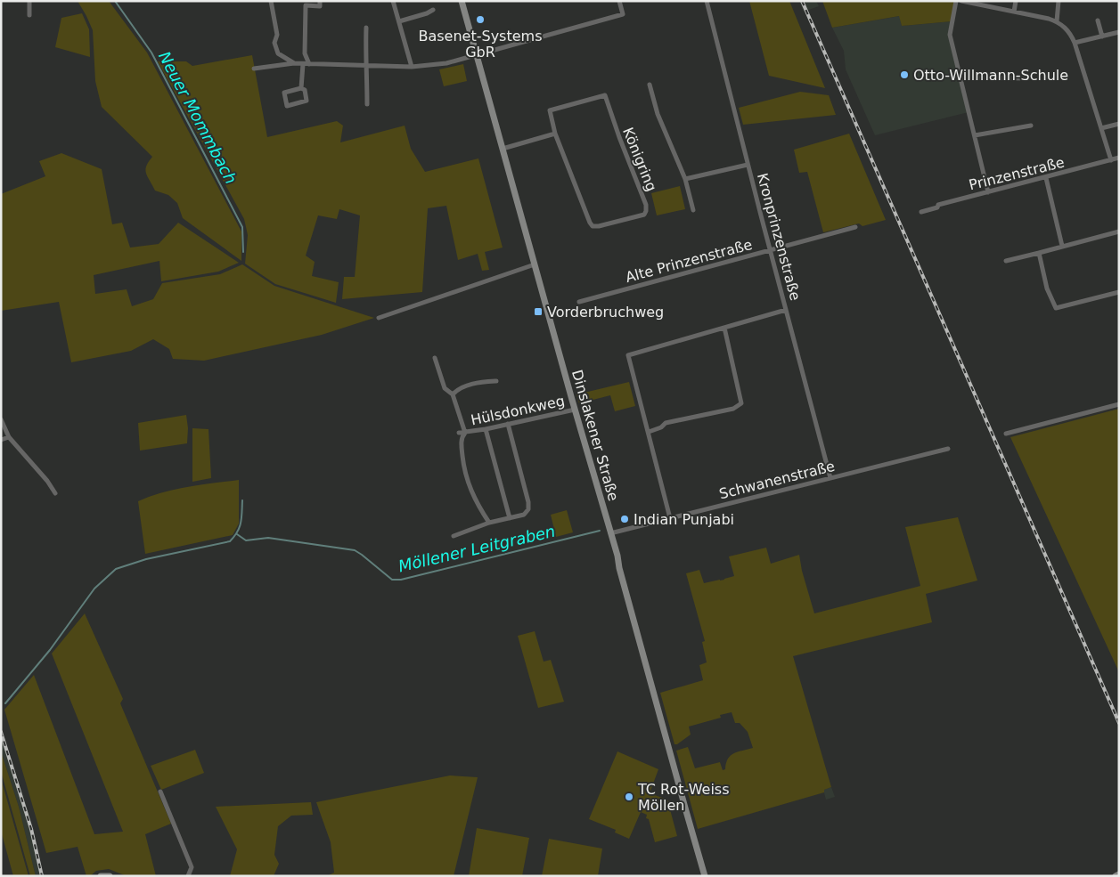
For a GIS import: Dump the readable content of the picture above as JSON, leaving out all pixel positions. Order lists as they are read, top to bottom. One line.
{"streets":{"main road":["Dinslakener Straße"],"street":["Königring","Prinzenstraße","Kronprinzenstraße","Alte Prinzenstraße","Hülsdonkweg","Schwanenstraße"]},"crossings":[["Kronprinzenstraße","Alte Prinzenstraße"],["Kronprinzenstraße","Schwanenstraße"],["Hülsdonkweg","Dinslakener Straße"],["Dinslakener Straße","Schwanenstraße"]],"water":["Neuer Mommbach","Möllener Leitgraben"],"places":{"other":["Basenet-Systems GbR","Otto-Willmann-Schule","Indian Punjabi","TC Rot-Weiss Möllen"],"transit":["Vorderbruchweg"]}}
